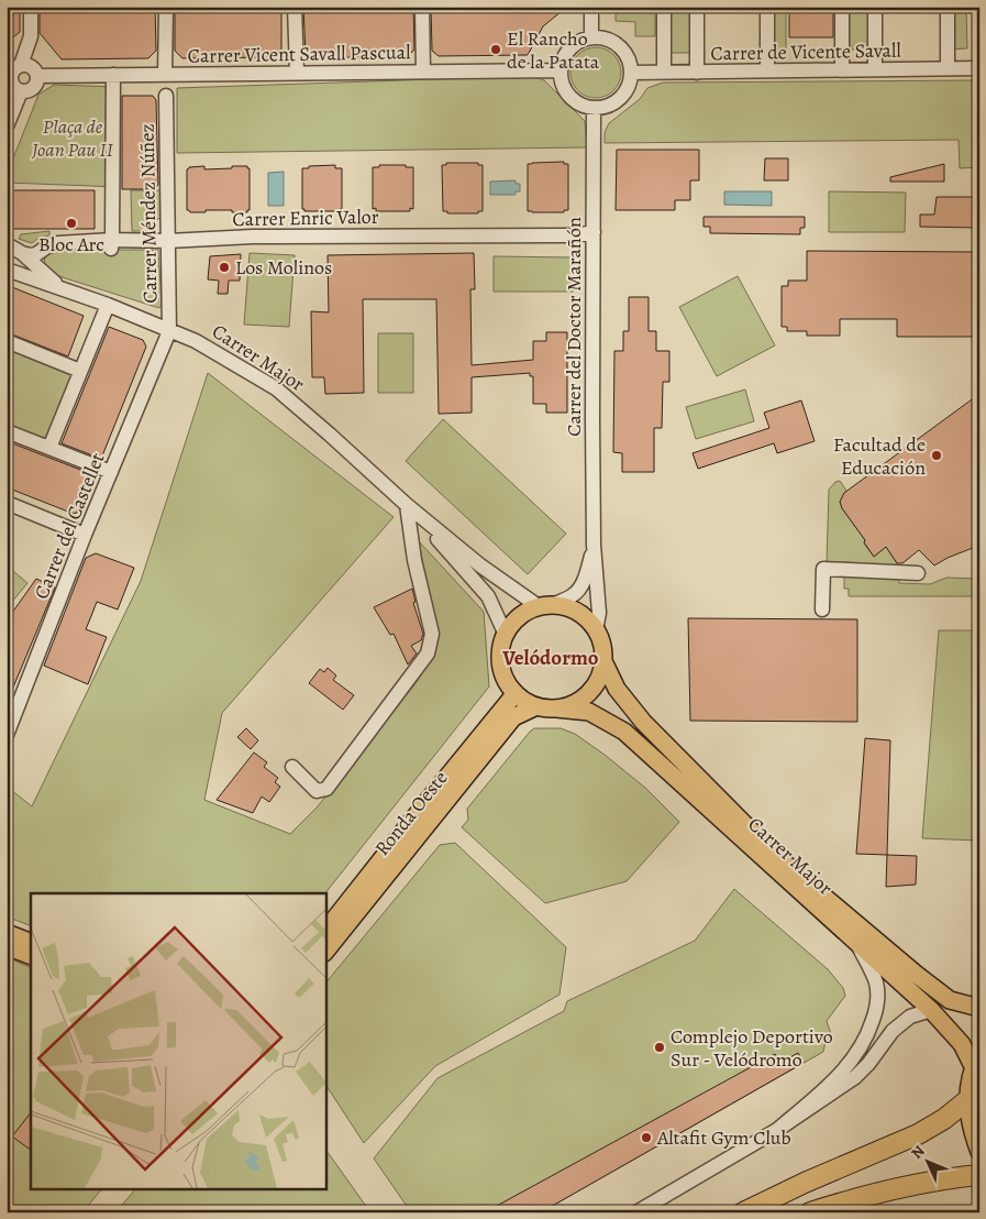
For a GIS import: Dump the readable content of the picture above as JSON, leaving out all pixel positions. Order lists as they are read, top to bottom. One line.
{"streets":{"main road":["Carrer Major","Ronda Oeste"],"street":["Carrer de Vicente Savall","Carrer Vicent Savall Pascual","Carrer Méndez Núñez","Carrer Enric Valor","Carrer del Doctor Marañón","Carrer del Castellet"]},"crossings":[["Carrer de Vicente Savall","Carrer Vicent Savall Pascual"],["Carrer de Vicente Savall","Carrer del Doctor Marañón"],["Carrer Vicent Savall Pascual","Carrer del Doctor Marañón"],["Carrer Méndez Núñez","Carrer Enric Valor"],["Carrer Méndez Núñez","Carrer Major"],["Carrer Méndez Núñez","Carrer del Castellet"],["Carrer Enric Valor","Carrer del Doctor Marañón"],["Carrer Enric Valor","Carrer Major"],["Carrer Major","Carrer del Castellet"],["Carrer Major","Ronda Oeste"]],"districts":["Velódormo"],"parks":["Plaça de Joan Pau II"],"places":["El Rancho de la Patata","Bloc Arc","Los Molinos","Facultad de Educación","Complejo Deportivo Sur - Velódromo","Altafit Gym Club"],"north":"top left"}
